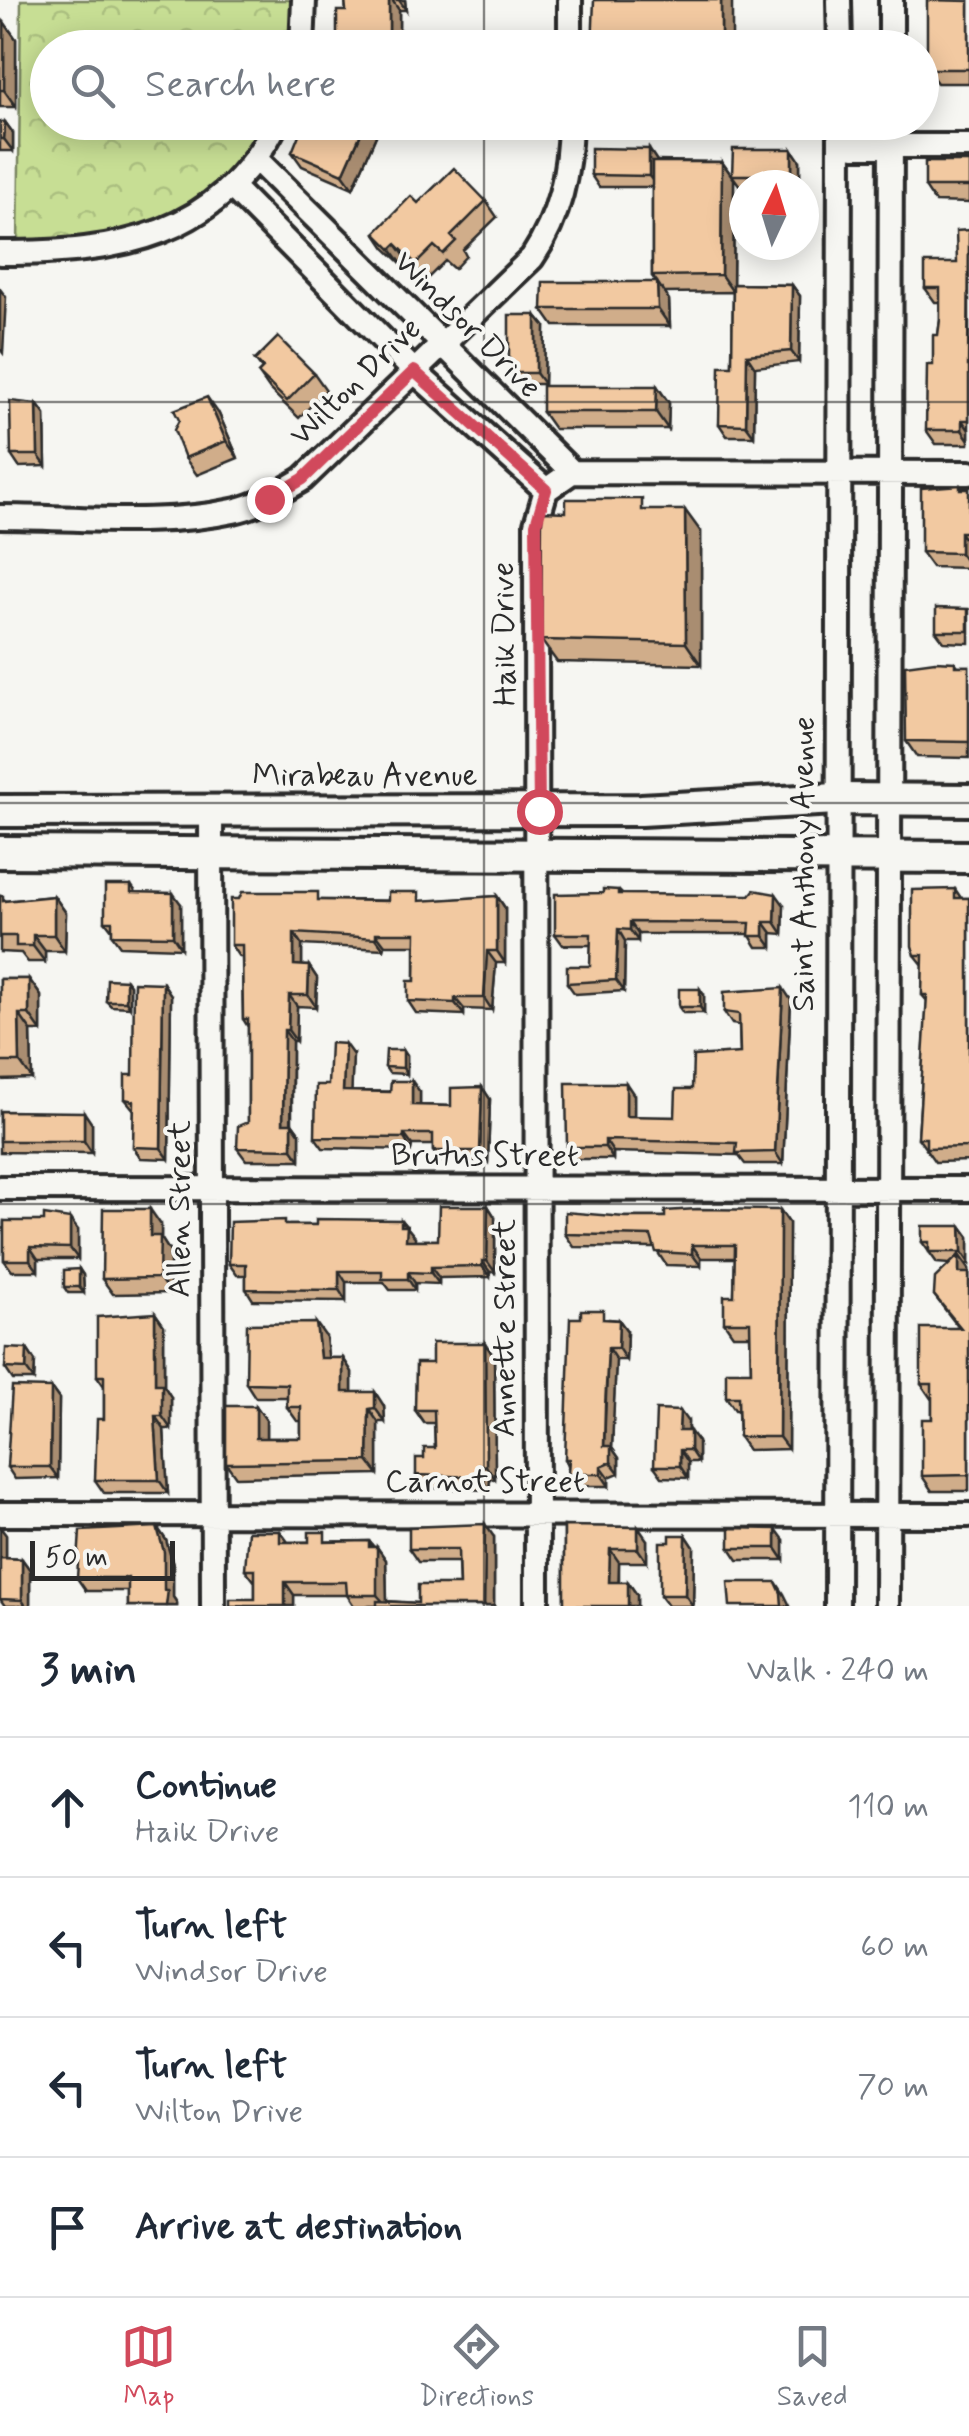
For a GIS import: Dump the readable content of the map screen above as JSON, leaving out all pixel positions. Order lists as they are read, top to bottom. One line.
{"streets":{"street":["Windsor Drive","Wilton Drive","Haik Drive","Mirabeau Avenue","Saint Anthony Avenue","Brutus Street","Allen Street","Annette Street","Carnot Street"]},"crossings":[["Windsor Drive","Wilton Drive"],["Windsor Drive","Haik Drive"],["Haik Drive","Mirabeau Avenue"],["Haik Drive","Annette Street"],["Mirabeau Avenue","Saint Anthony Avenue"],["Mirabeau Avenue","Allen Street"],["Mirabeau Avenue","Annette Street"],["Saint Anthony Avenue","Brutus Street"],["Saint Anthony Avenue","Carnot Street"],["Brutus Street","Allen Street"],["Brutus Street","Annette Street"],["Allen Street","Carnot Street"],["Annette Street","Carnot Street"]],"scale_bar":"50 m","north":"top","page":{"search":"Search here","scale":"50 m","heading":["3 min","Walk · 240 m"],"list":[["Continue","Haik Drive","110 m"],["Turn left","Windsor Drive","60 m"],["Turn left","Wilton Drive","70 m"],"Arrive at destination"],"nav":["Map","Directions","Saved"]}}
